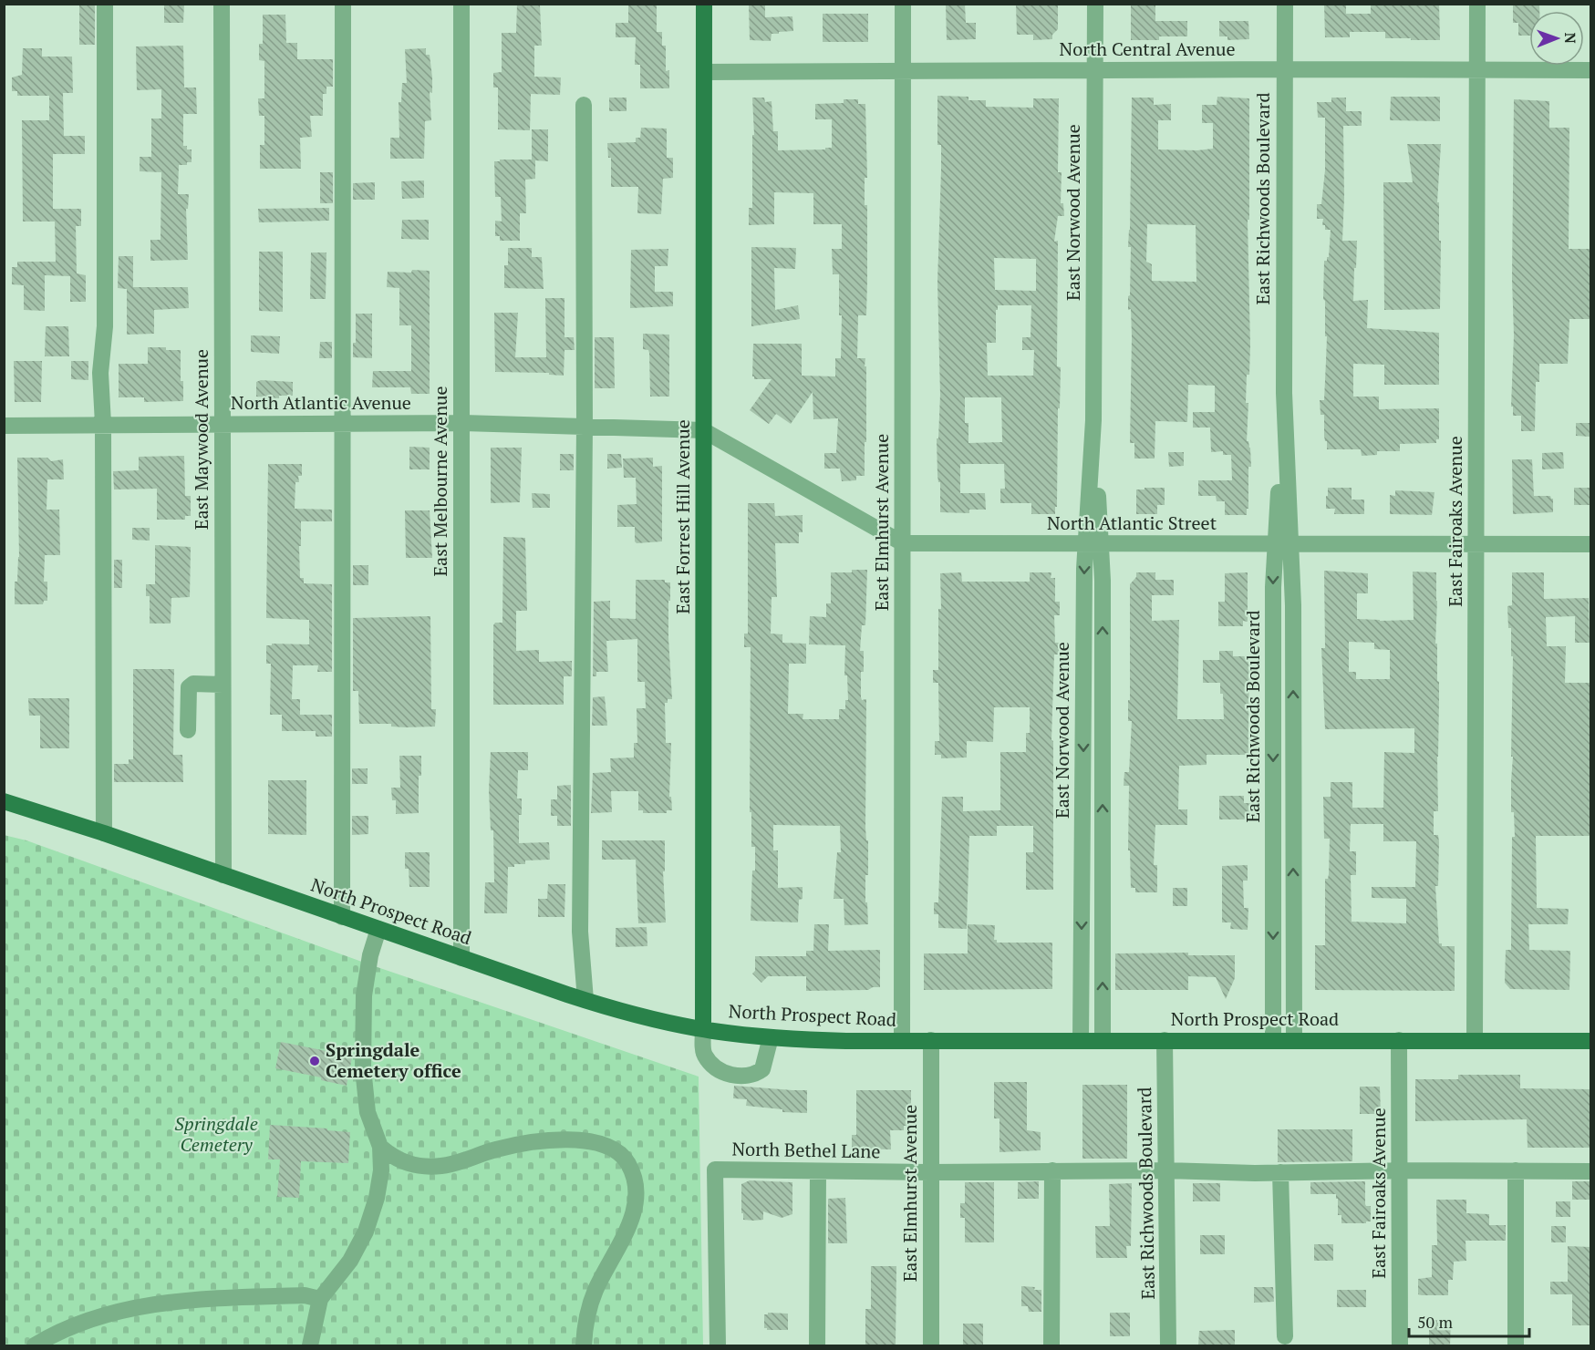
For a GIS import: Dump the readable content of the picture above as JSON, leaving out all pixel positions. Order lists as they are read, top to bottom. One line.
{"streets":{"main road":["East Forrest Hill Avenue","North Prospect Road"],"street":["North Central Avenue","East Richwoods Boulevard","East Norwood Avenue","North Atlantic Avenue","East Maywood Avenue","East Melbourne Avenue","East Fairoaks Avenue","East Elmhurst Avenue","North Atlantic Street","North Bethel Lane"]},"crossings":[["North Central Avenue","East Richwoods Boulevard"],["North Central Avenue","East Norwood Avenue"],["North Central Avenue","East Forrest Hill Avenue"],["North Central Avenue","East Fairoaks Avenue"],["North Central Avenue","East Elmhurst Avenue"],["East Richwoods Boulevard","North Atlantic Street"],["East Richwoods Boulevard","North Prospect Road"],["East Richwoods Boulevard","North Bethel Lane"],["East Norwood Avenue","North Atlantic Street"],["East Norwood Avenue","North Prospect Road"],["North Atlantic Avenue","East Maywood Avenue"],["North Atlantic Avenue","East Melbourne Avenue"],["North Atlantic Avenue","East Forrest Hill Avenue"],["North Atlantic Avenue","North Atlantic Street"],["East Maywood Avenue","North Prospect Road"],["East Melbourne Avenue","North Prospect Road"],["East Forrest Hill Avenue","North Atlantic Street"],["East Forrest Hill Avenue","North Prospect Road"],["East Fairoaks Avenue","North Atlantic Street"],["East Fairoaks Avenue","North Prospect Road"],["East Fairoaks Avenue","North Bethel Lane"],["East Elmhurst Avenue","North Atlantic Street"],["East Elmhurst Avenue","North Prospect Road"],["East Elmhurst Avenue","North Bethel Lane"]],"parks":["Springdale Cemetery"],"places":["Springdale Cemetery office"],"scale_bar":"50 m","north":"right"}
